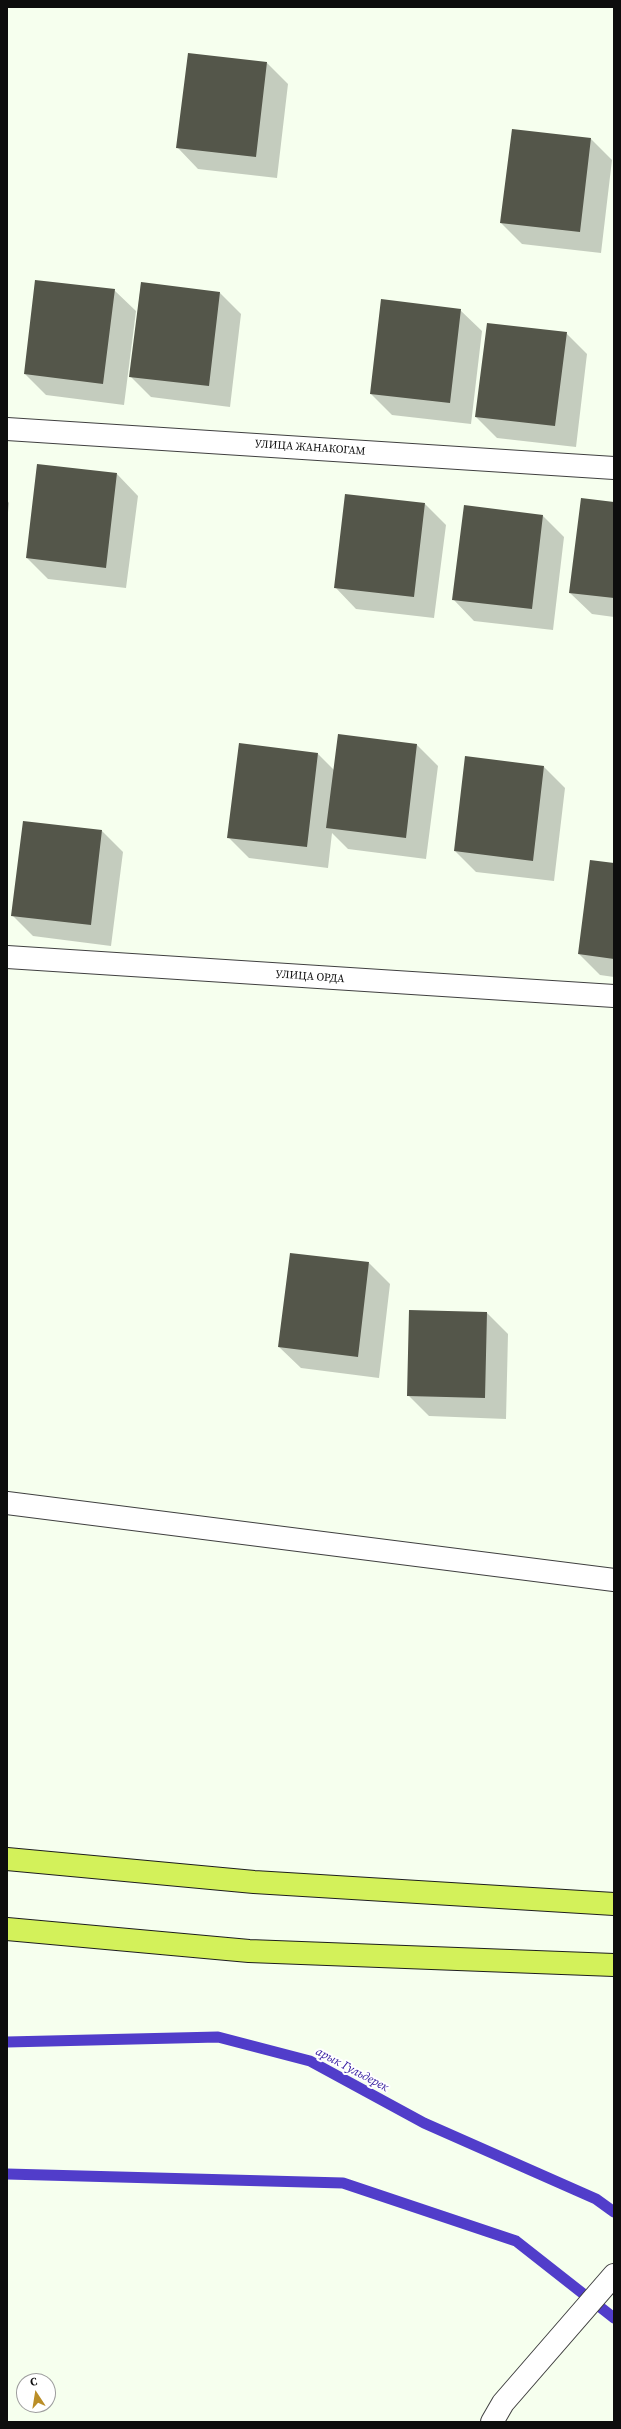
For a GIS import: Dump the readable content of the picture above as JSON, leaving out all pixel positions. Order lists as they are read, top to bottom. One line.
{"streets":{"street":["УЛИЦА ЖАНАКОГАМ","УЛИЦА ОРДА"]},"water":["арык Гульдерек"],"north":"top"}
